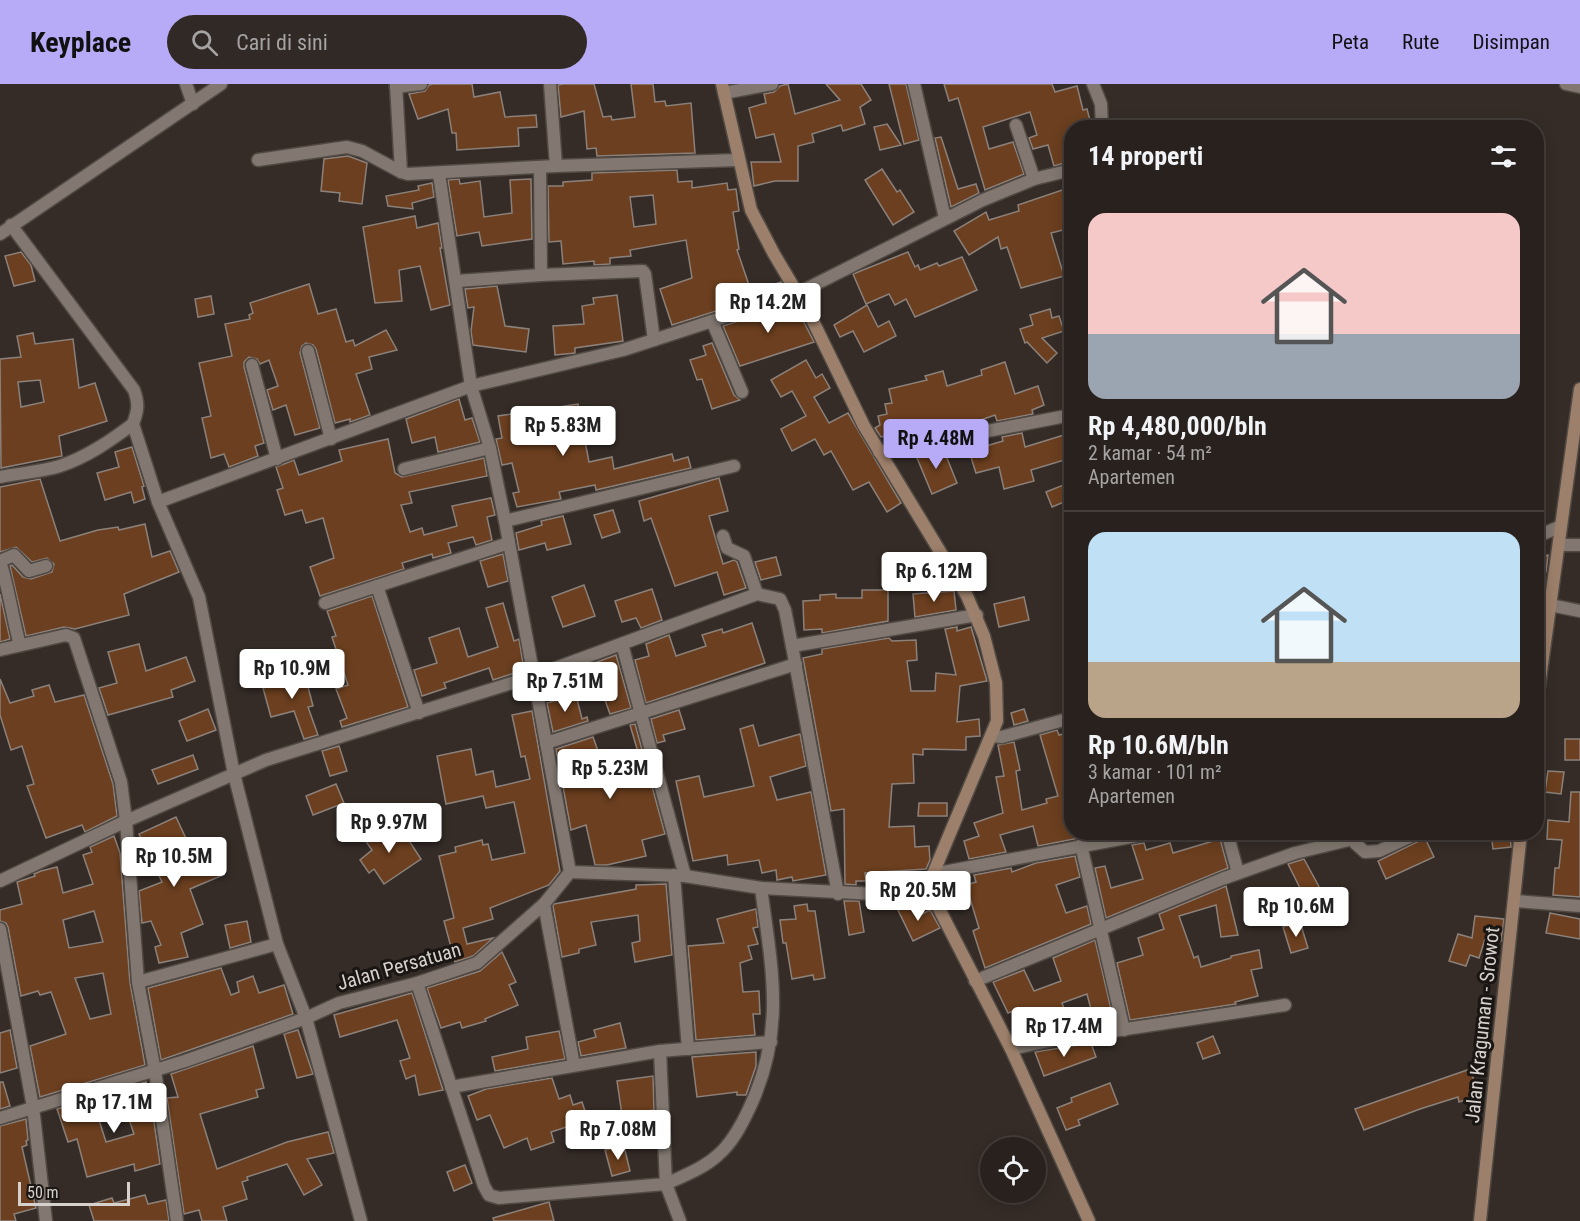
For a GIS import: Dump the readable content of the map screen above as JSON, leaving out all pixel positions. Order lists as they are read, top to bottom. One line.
{"streets":{"street":["Jalan Persatuan","Jalan Kraguman - Srowot"]},"scale_bar":"50 m","page":{"header":"Keyplace","search":"Cari di sini","nav":["Peta","Rute","Disimpan"],"heading":"14 properti","list":[{"name":"Rp 4,480,000/bln","note":"2 kamar · 54 m² · Apartemen"},{"name":"Rp 10.6M/bln","note":"3 kamar · 101 m² · Apartemen"}],"price":["Rp 14.2M","Rp 5.83M","Rp 4.48M","Rp 6.12M","Rp 10.9M","Rp 7.51M","Rp 5.23M","Rp 9.97M","Rp 10.5M","Rp 20.5M","Rp 10.6M","Rp 17.4M","Rp 17.1M","Rp 7.08M"],"scale":"50 m"}}
